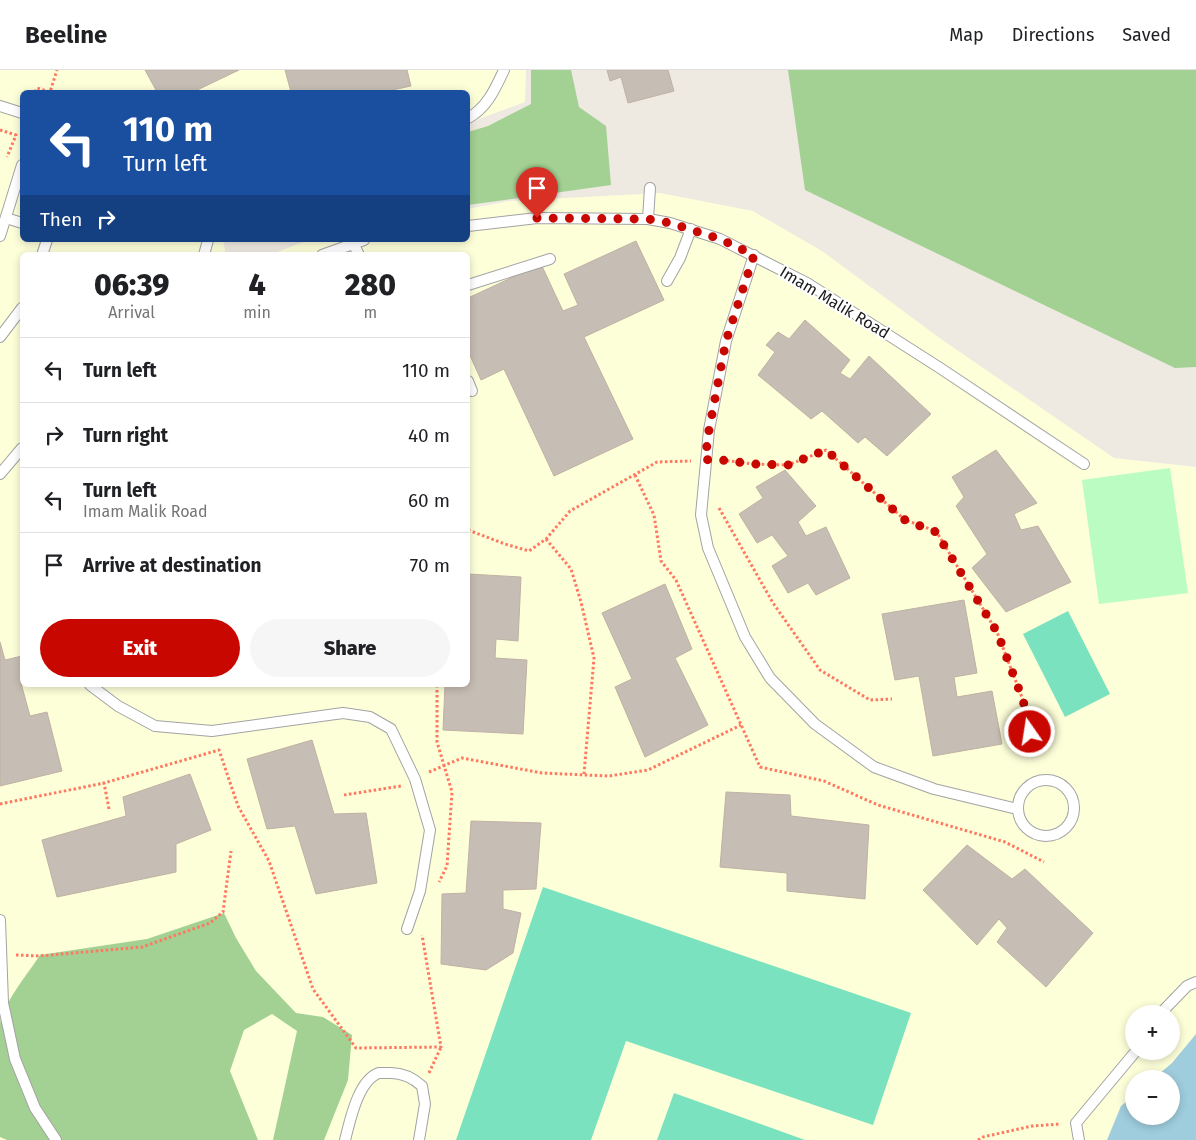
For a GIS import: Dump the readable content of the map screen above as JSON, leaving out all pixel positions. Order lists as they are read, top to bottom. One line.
{"streets":{"lane":["Imam Malik Road"]},"page":{"header":"Beeline","nav":["Map","Directions","Saved"],"turn":["110 m","Turn left"],"then":"Then","eta":["06:39","Arrival","4","min","280","m"],"list":[{"name":"Turn left","value":"110 m"},{"name":"Turn right","value":"40 m"},{"name":"Turn left","note":"Imam Malik Road","value":"60 m"},{"name":"Arrive at destination","value":"70 m"}],"buttons":["Exit","Share"],"map_buttons":["+","−"]}}
